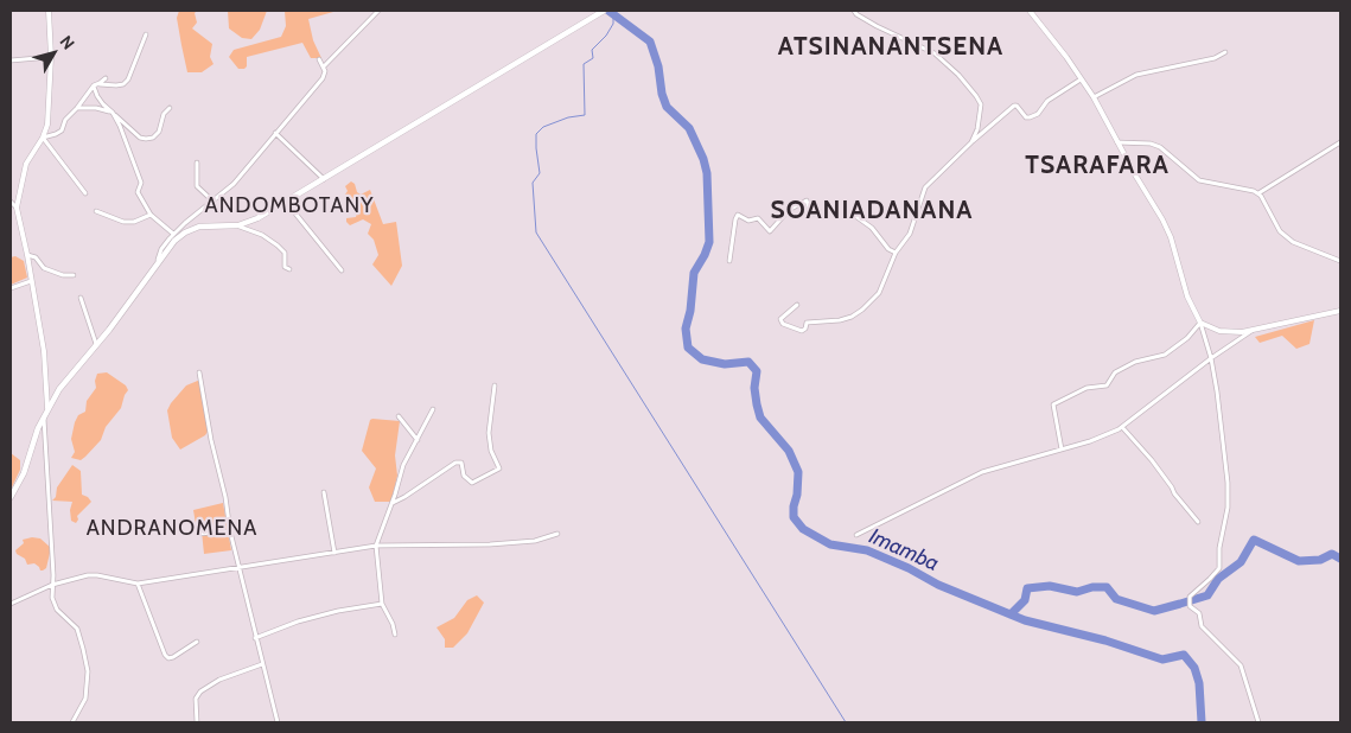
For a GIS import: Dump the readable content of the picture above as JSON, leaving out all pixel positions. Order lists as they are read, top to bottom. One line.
{"districts":["ATSINANANTSENA","TSARAFARA","ANDOMBOTANY","SOANIADANANA","ANDRANOMENA"],"water":["Imamba"],"north":"top right"}
